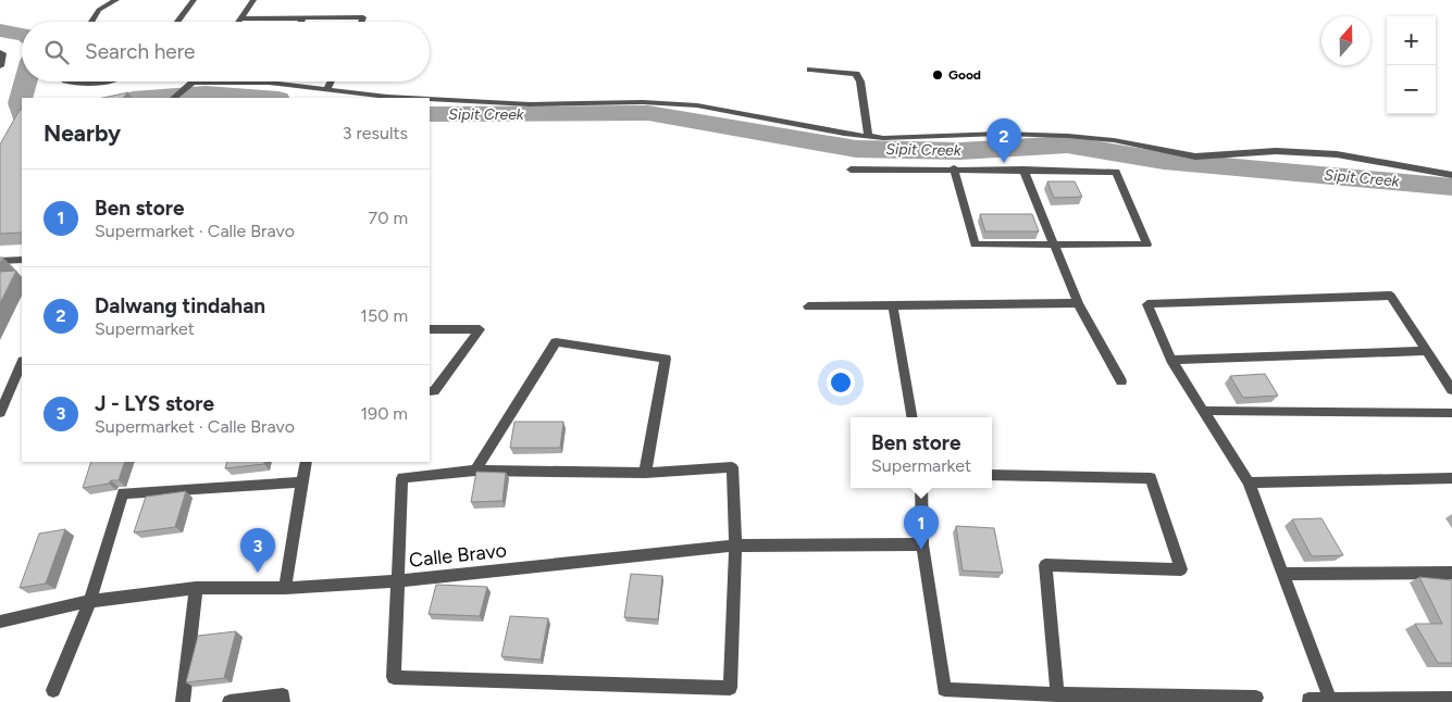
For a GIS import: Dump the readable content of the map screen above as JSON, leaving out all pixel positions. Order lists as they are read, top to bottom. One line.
{"streets":{"street":["Calle Bravo"]},"water":["Sipit Creek"],"places":["Good"],"north":"top","page":{"map_buttons":["+","−"],"search":"Search here","heading":["Nearby","3 results"],"pins":["2","1","3"],"list":[{"mark":"1","name":"Ben store","note":"Supermarket · Calle Bravo","value":"70 m"},{"mark":"2","name":"Dalwang tindahan","note":"Supermarket","value":"150 m"},{"mark":"3","name":"J - LYS store","note":"Supermarket · Calle Bravo","value":"190 m"}],"popup":["Ben store","Supermarket"]}}
